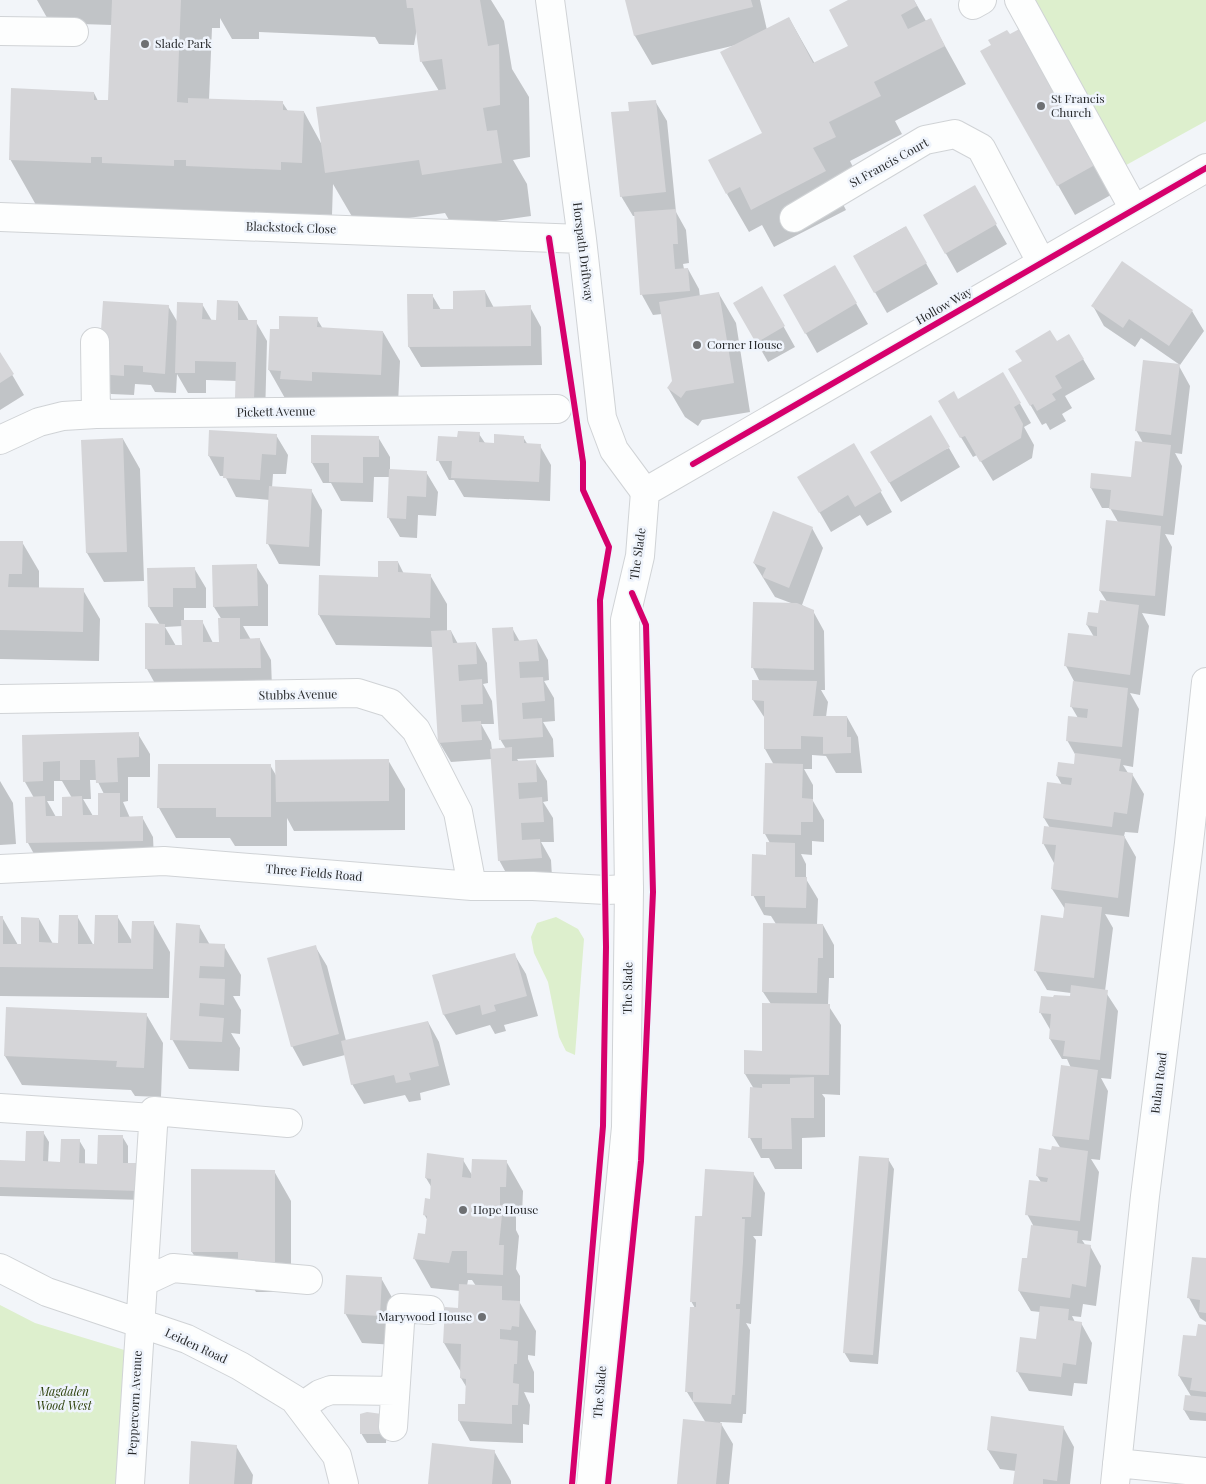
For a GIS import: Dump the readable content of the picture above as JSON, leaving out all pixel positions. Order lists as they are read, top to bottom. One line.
{"streets":{"street":["St Francis Court","Blackstock Close","Horspath Driftway","Hollow Way","Pickett Avenue","The Slade","Stubbs Avenue","Three Fields Road","Bulan Road","Leiden Road","Peppercorn Avenue"]},"crossings":[["St Francis Court","Hollow Way"],["Blackstock Close","Horspath Driftway"],["Horspath Driftway","Hollow Way"],["Horspath Driftway","The Slade"],["Hollow Way","The Slade"],["The Slade","Three Fields Road"],["Stubbs Avenue","Three Fields Road"],["Leiden Road","Peppercorn Avenue"]],"parks":["Magdalen Wood West"],"places":["Slade Park","St Francis Church","Corner House","Hope House","Marywood House"]}
